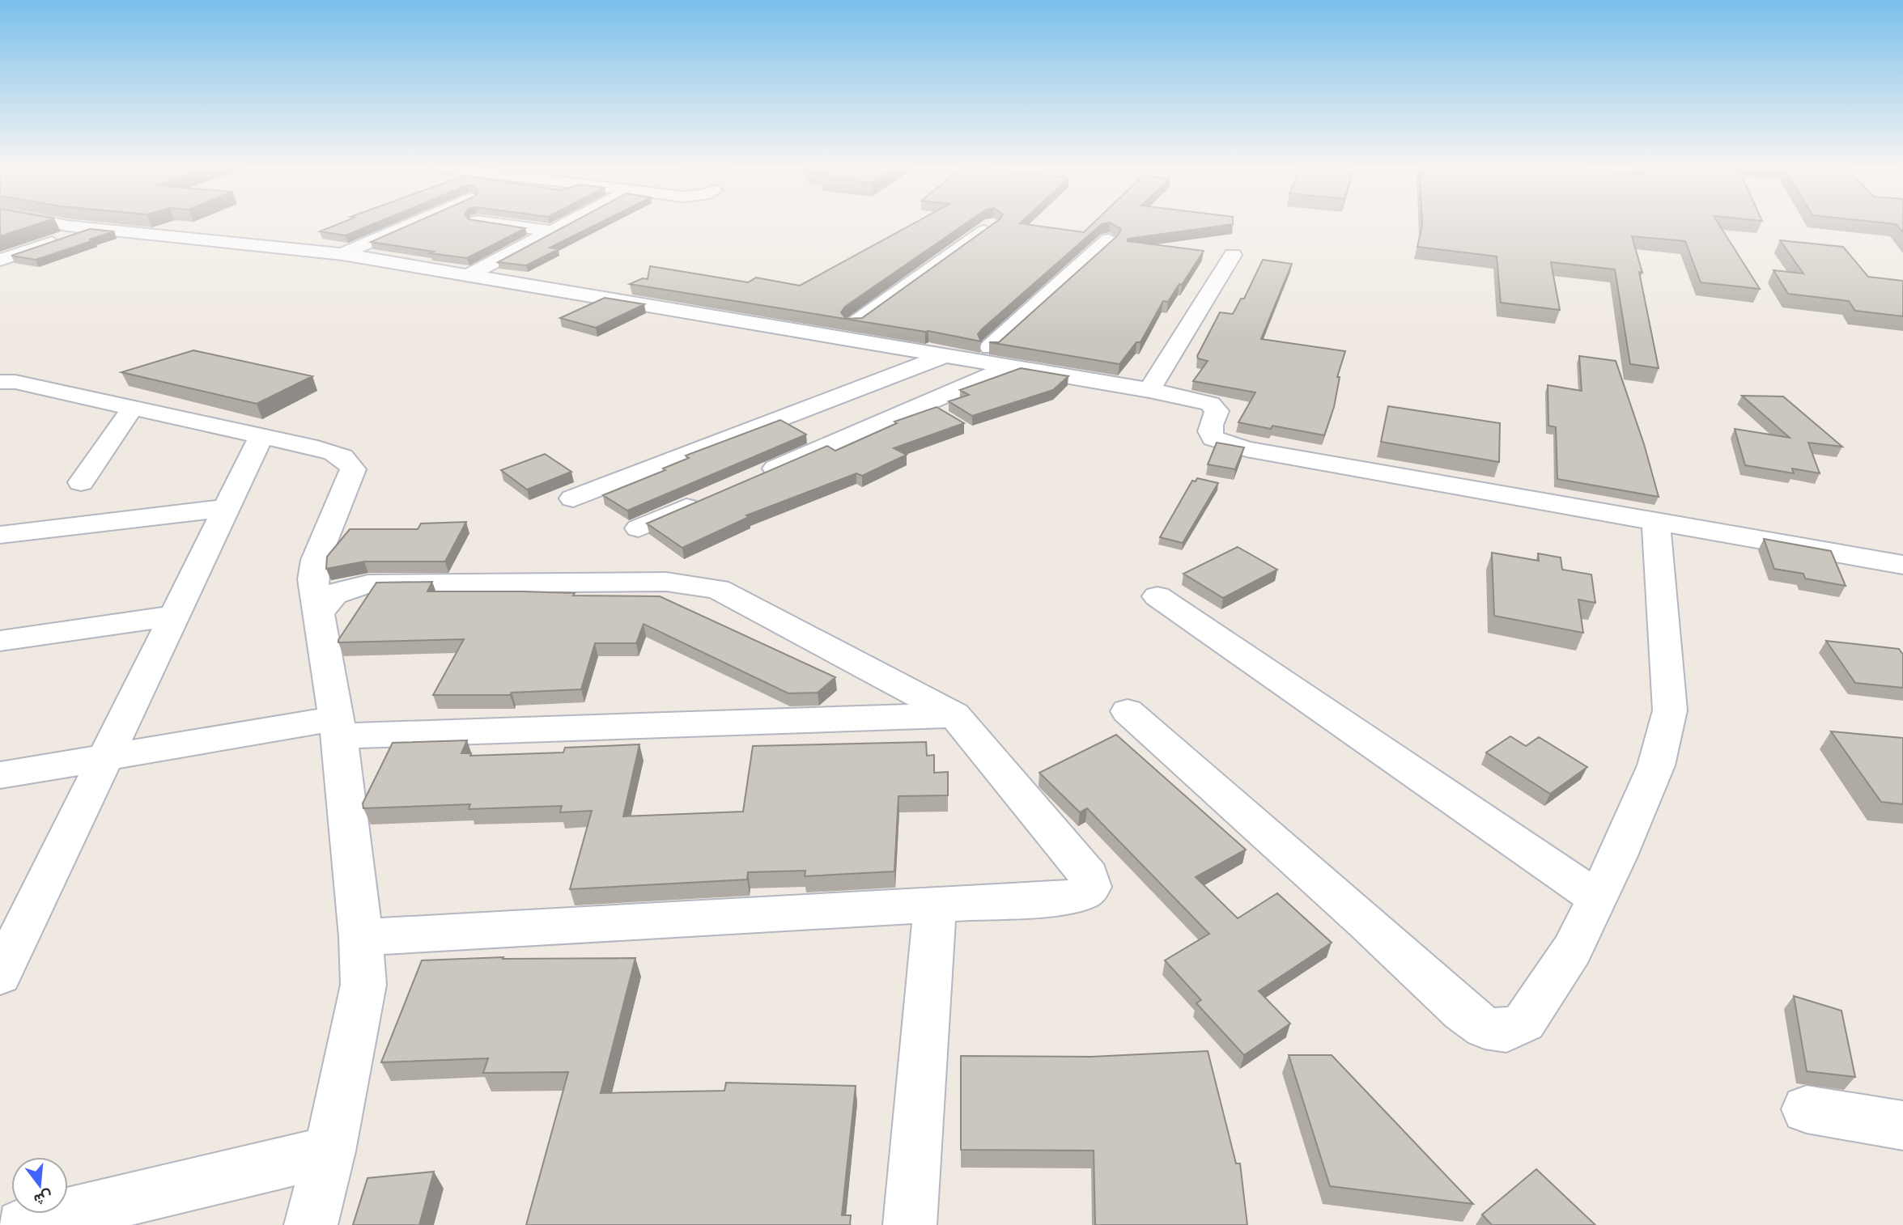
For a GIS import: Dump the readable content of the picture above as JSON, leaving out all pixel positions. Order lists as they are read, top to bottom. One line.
{"north":"bottom"}
